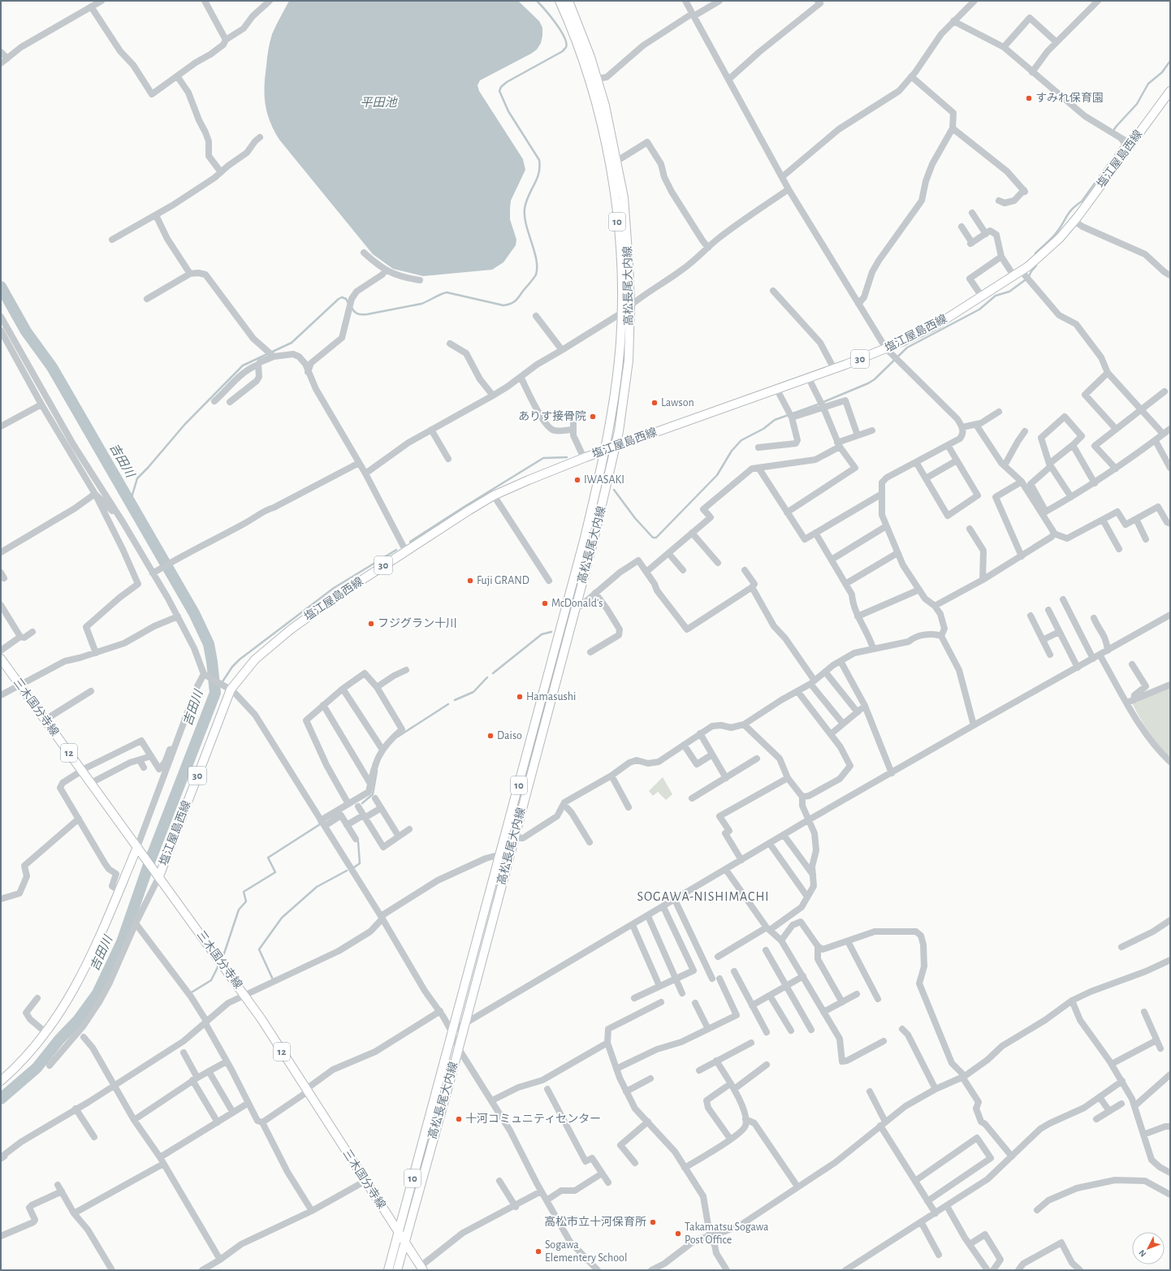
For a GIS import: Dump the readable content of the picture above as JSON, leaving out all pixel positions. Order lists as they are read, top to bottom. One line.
{"streets":{"main road":["塩江屋島西線","10","高松長尾大内線","30","三木国分寺線","12"]},"crossings":[["塩江屋島西線","高松長尾大内線"],["塩江屋島西線","三木国分寺線"],["高松長尾大内線","三木国分寺線"]],"districts":["SOGAWA-NISHIMACHI"],"water":["平田池","吉田川"],"places":["すみれ保育園","Lawson","ありす接骨院","IWASAKI","Fuji GRAND","McDonald's","フジグラン十川","Hamasushi","Daiso","十河コミュニティセンター","高松市立十河保育所","Takamatsu Sogawa Post Office","Sogawa Elementery School"],"north":"bottom left"}
